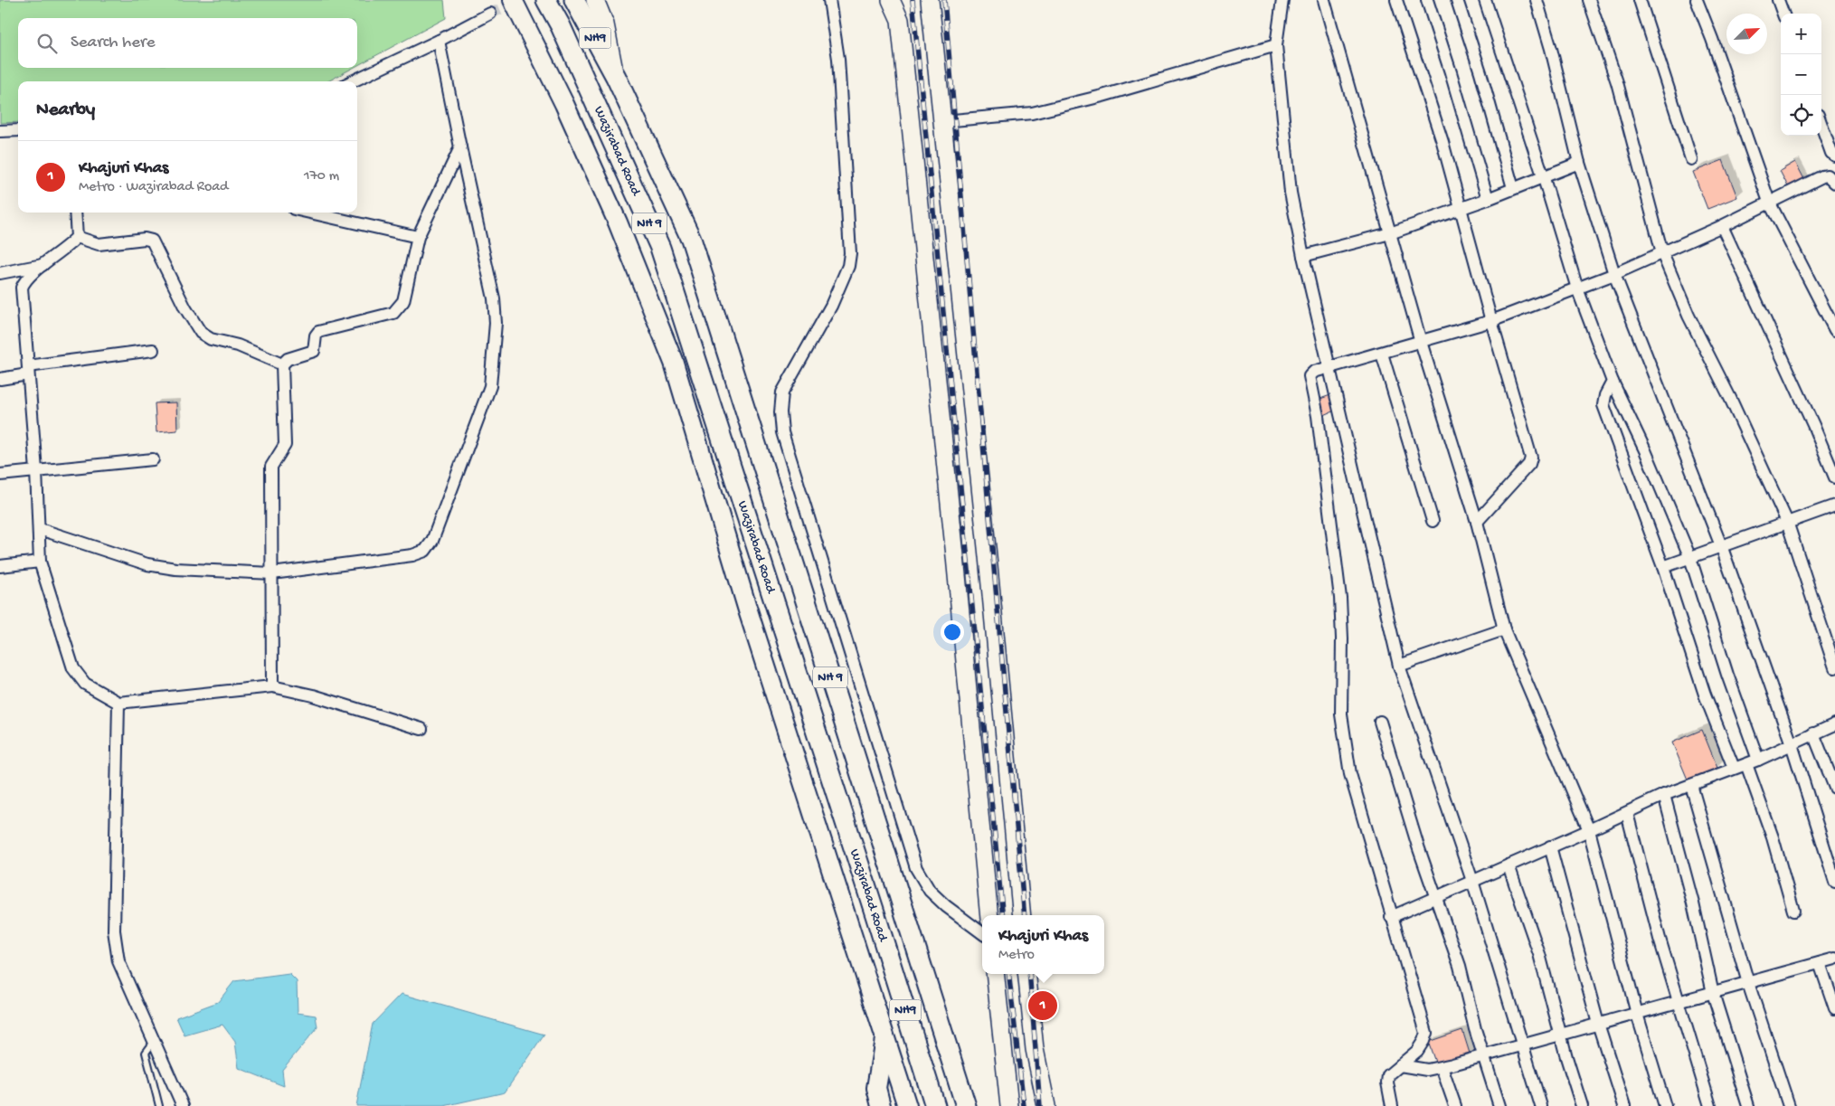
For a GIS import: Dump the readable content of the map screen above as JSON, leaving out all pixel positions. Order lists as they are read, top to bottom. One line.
{"streets":{"highway":["NH9","Wazirabad Road","NH 9"]},"crossings":[["NH9","NH 9"]],"north":"top right","page":{"map_buttons":["+","−"],"search":"Search here","heading":"Nearby","list":[{"mark":"1","name":"Khajuri Khas","note":"Metro · Wazirabad Road","value":"170 m"}],"popup":["Khajuri Khas","Metro"],"pins":"1"}}
